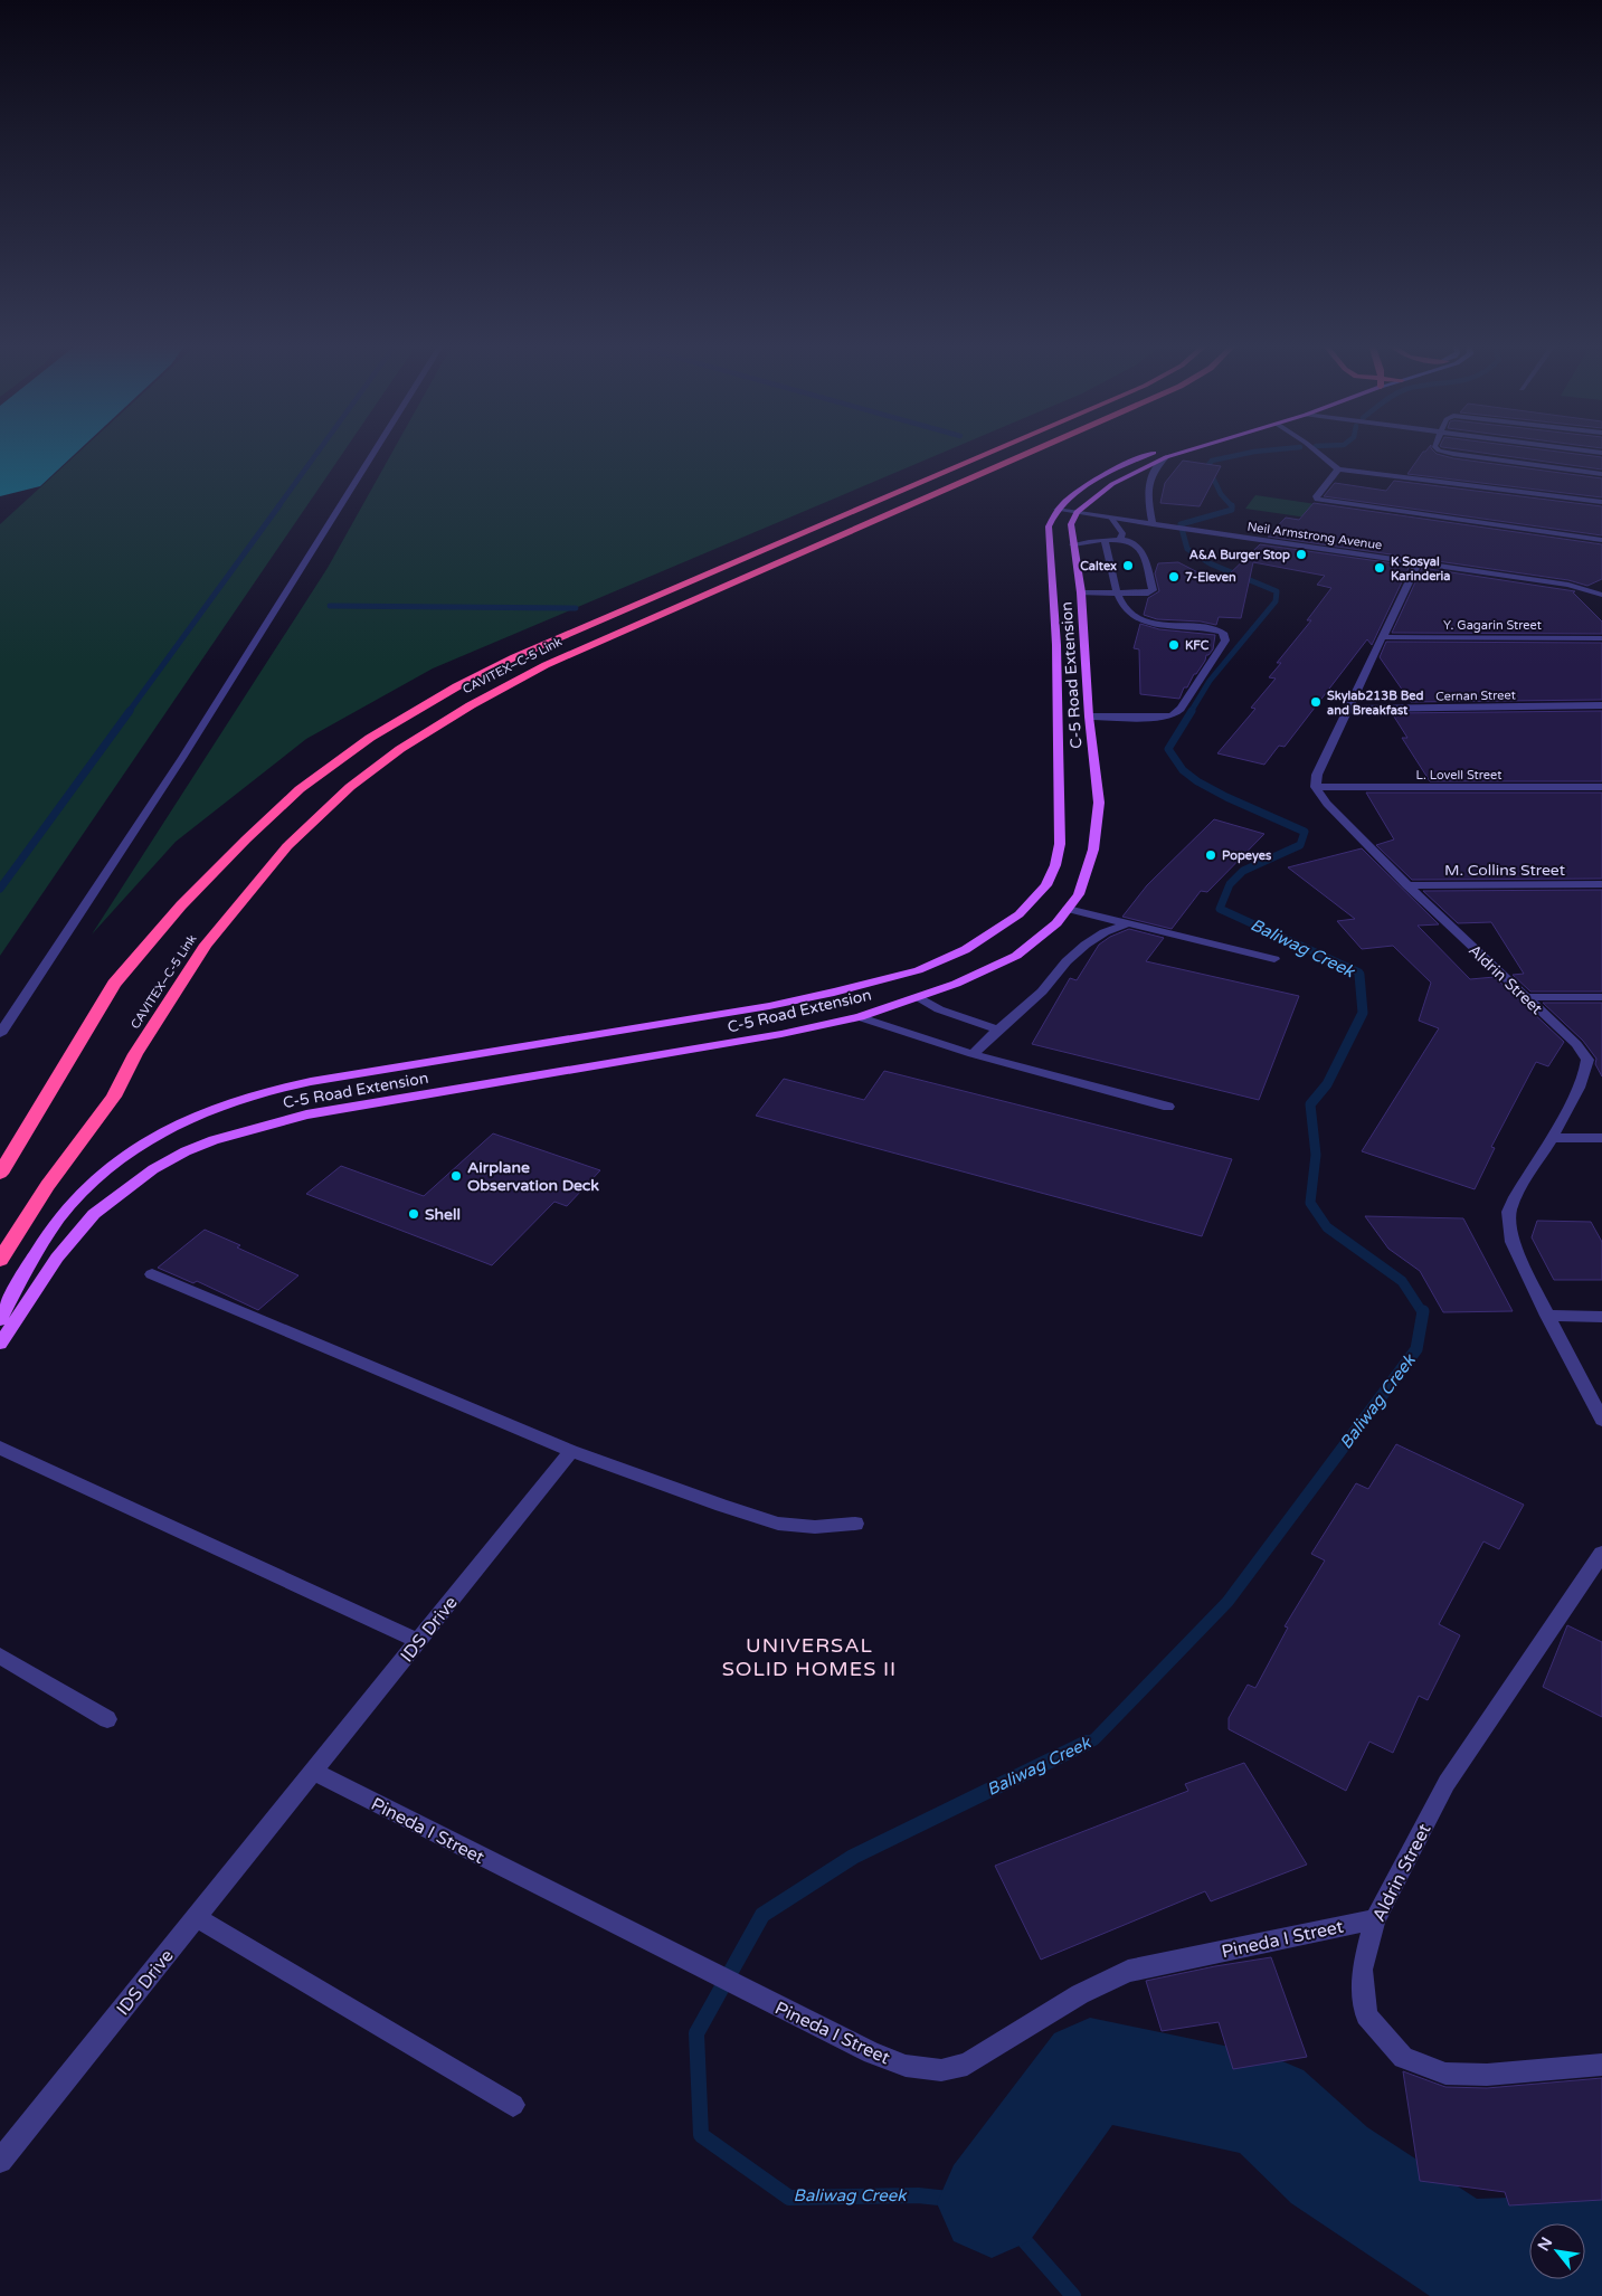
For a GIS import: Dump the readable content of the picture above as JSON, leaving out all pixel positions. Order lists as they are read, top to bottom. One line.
{"streets":{"highway":["CAVITEX–C-5 Link"],"main road":["C-5 Road Extension"],"street":["Neil Armstrong Avenue","Y. Gagarin Street","Cernan Street","L. Lovell Street","M. Collins Street","Aldrin Street","IDS Drive","Pineda I Street"]},"crossings":[["Neil Armstrong Avenue","C-5 Road Extension"],["L. Lovell Street","Aldrin Street"],["M. Collins Street","Aldrin Street"],["Aldrin Street","Pineda I Street"],["IDS Drive","Pineda I Street"]],"districts":["UNIVERSAL SOLID HOMES II"],"water":["Baliwag Creek"],"places":["A&A Burger Stop","Caltex","K Sosyal Karinderia","7-Eleven","KFC","Skylab213B Bed and Breakfast","Popeyes","Airplane Observation Deck","Shell"],"north":"top left"}
